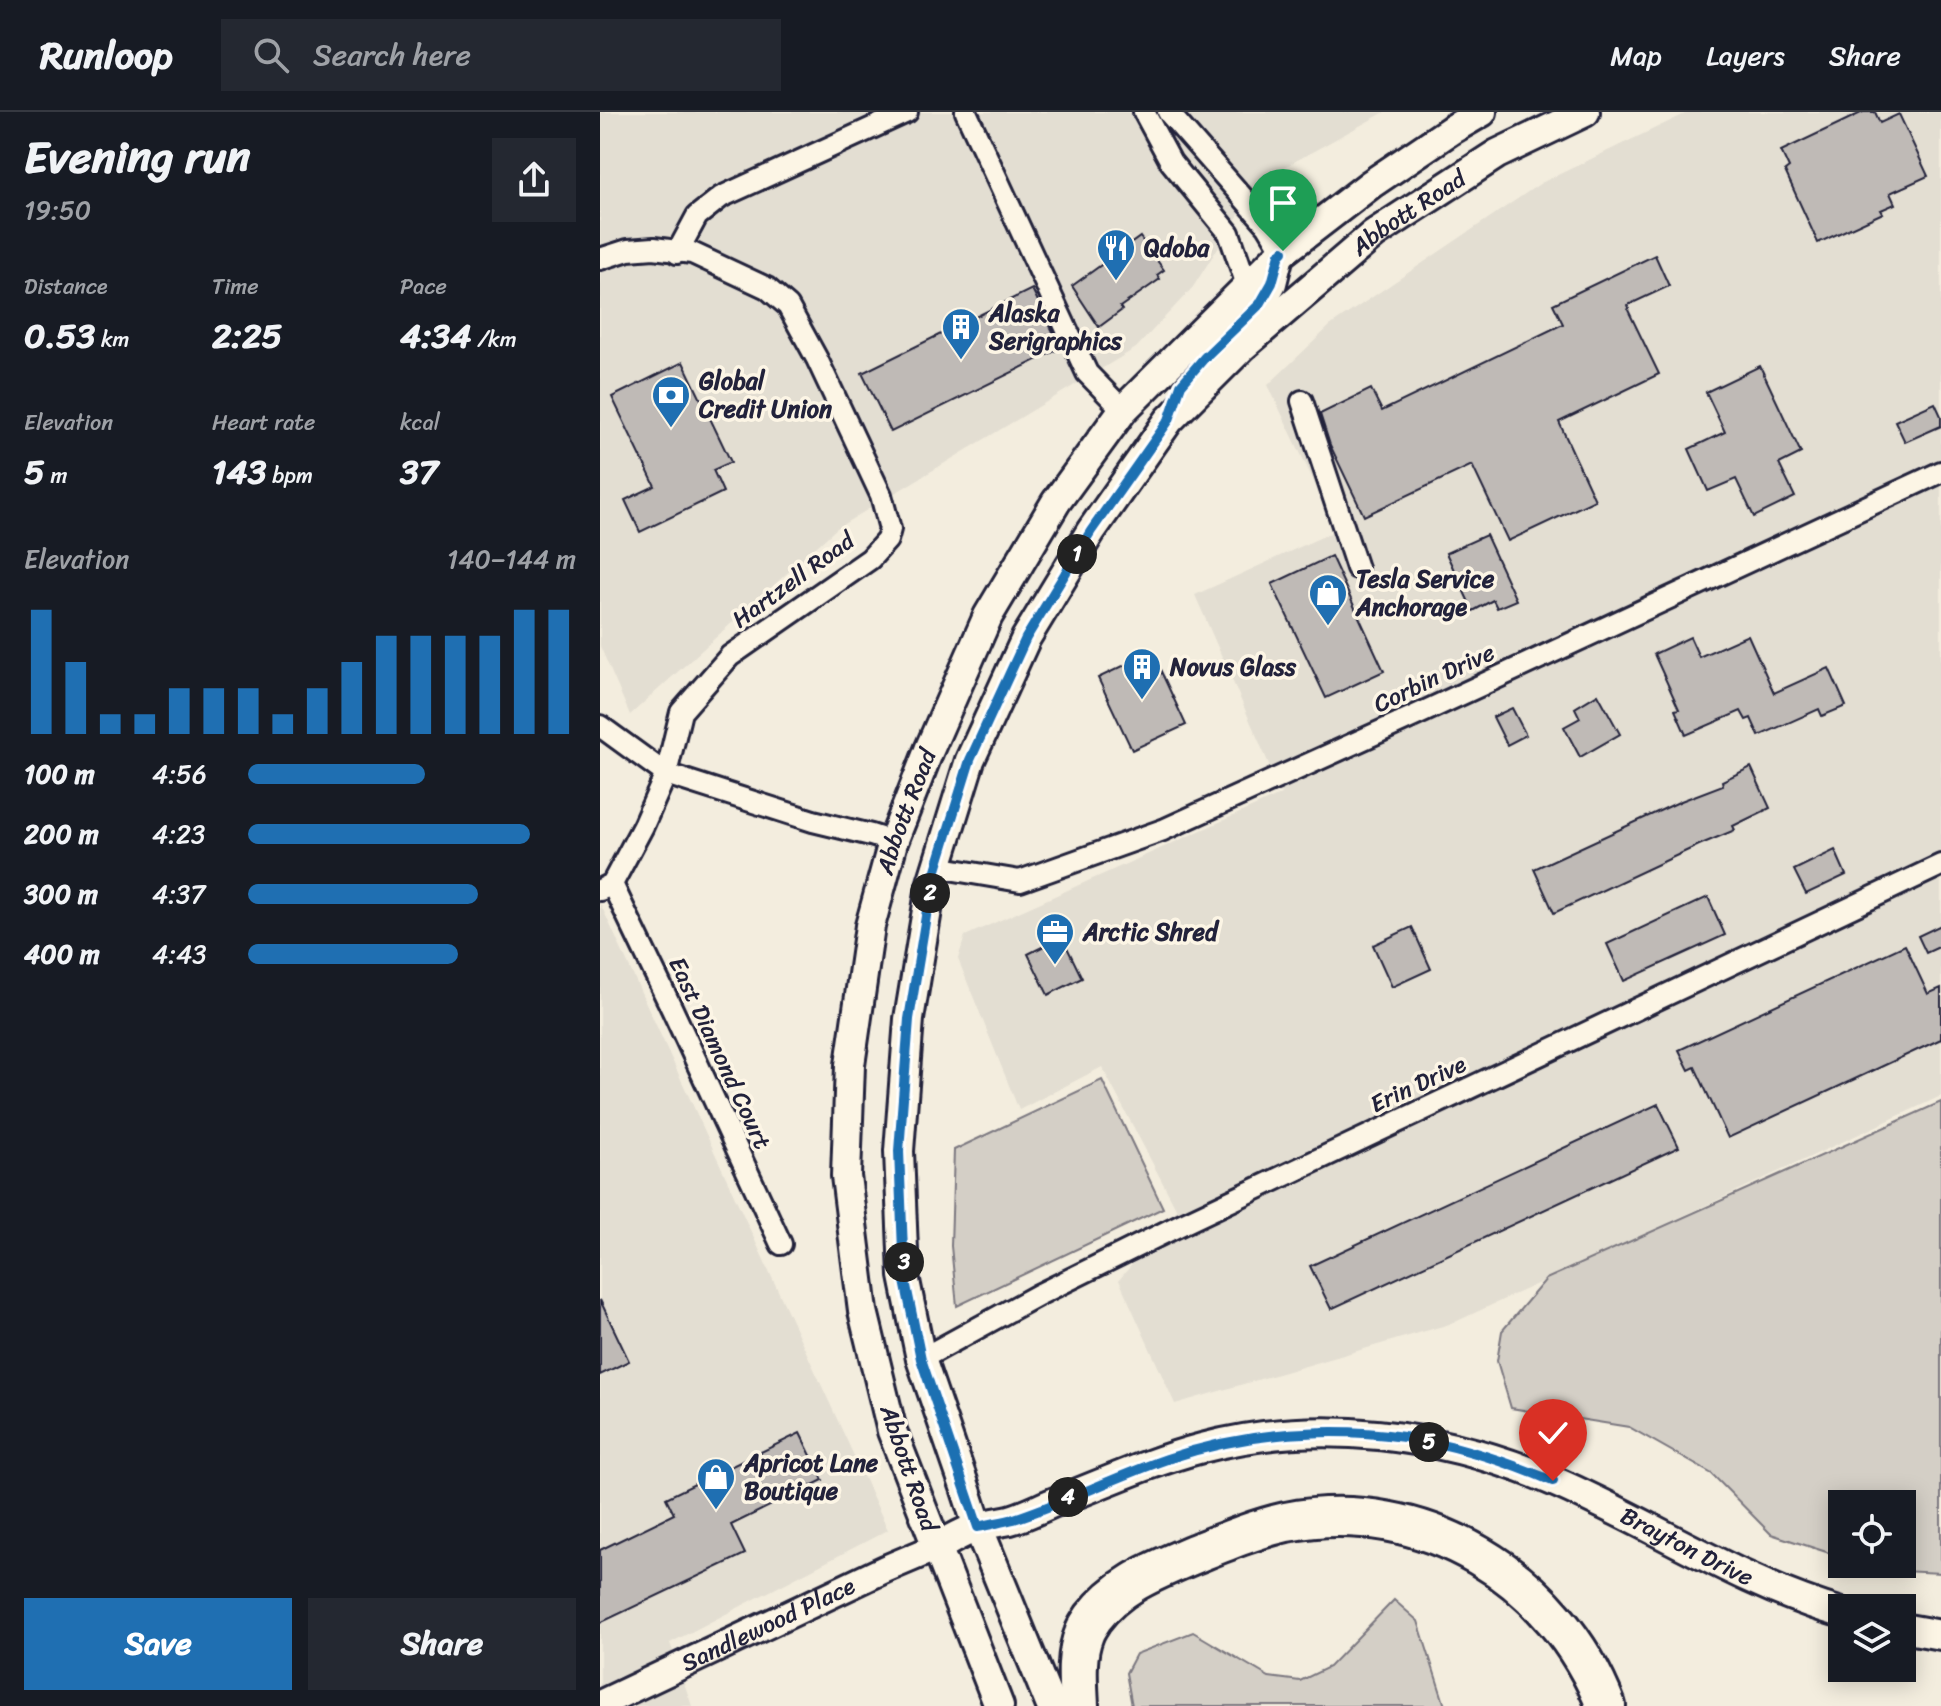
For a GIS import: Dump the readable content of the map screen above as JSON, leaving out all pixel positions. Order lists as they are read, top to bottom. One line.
{"streets":{"main road":["Abbott Road","Brayton Drive"],"street":["Hartzell Road","Corbin Drive","East Diamond Court","Erin Drive","Sandlewood Place"]},"crossings":[["Abbott Road","Corbin Drive"],["Abbott Road","Erin Drive"],["Abbott Road","Brayton Drive"],["Abbott Road","Sandlewood Place"],["Hartzell Road","East Diamond Court"],["Brayton Drive","Sandlewood Place"]],"places":{"restaurant":["Qdoba"],"building":["Alaska Serigraphics","Novus Glass"],"bank":["Global Credit Union"],"shop":["Tesla Service Anchorage","Apricot Lane Boutique"],"office":["Arctic Shred"]},"page":{"header":"Runloop","search":"Search here","nav":["Map","Layers","Share"],"heading":["Evening run","19:50"],"stats":[["Distance","0.53 km"],["Time","2:25"],["Pace","4:34 /km"],["Elevation","5 m"],["Heart rate","143 bpm"],["kcal","37"]],"chart":["Elevation","140–144 m"],"pins":["1","2","3","5","4"],"list":[{"name":"100 m","note":"4:56"},{"name":"200 m","note":"4:23"},{"name":"300 m","note":"4:37"},{"name":"400 m","note":"4:43"}],"buttons":["Save","Share"]}}
